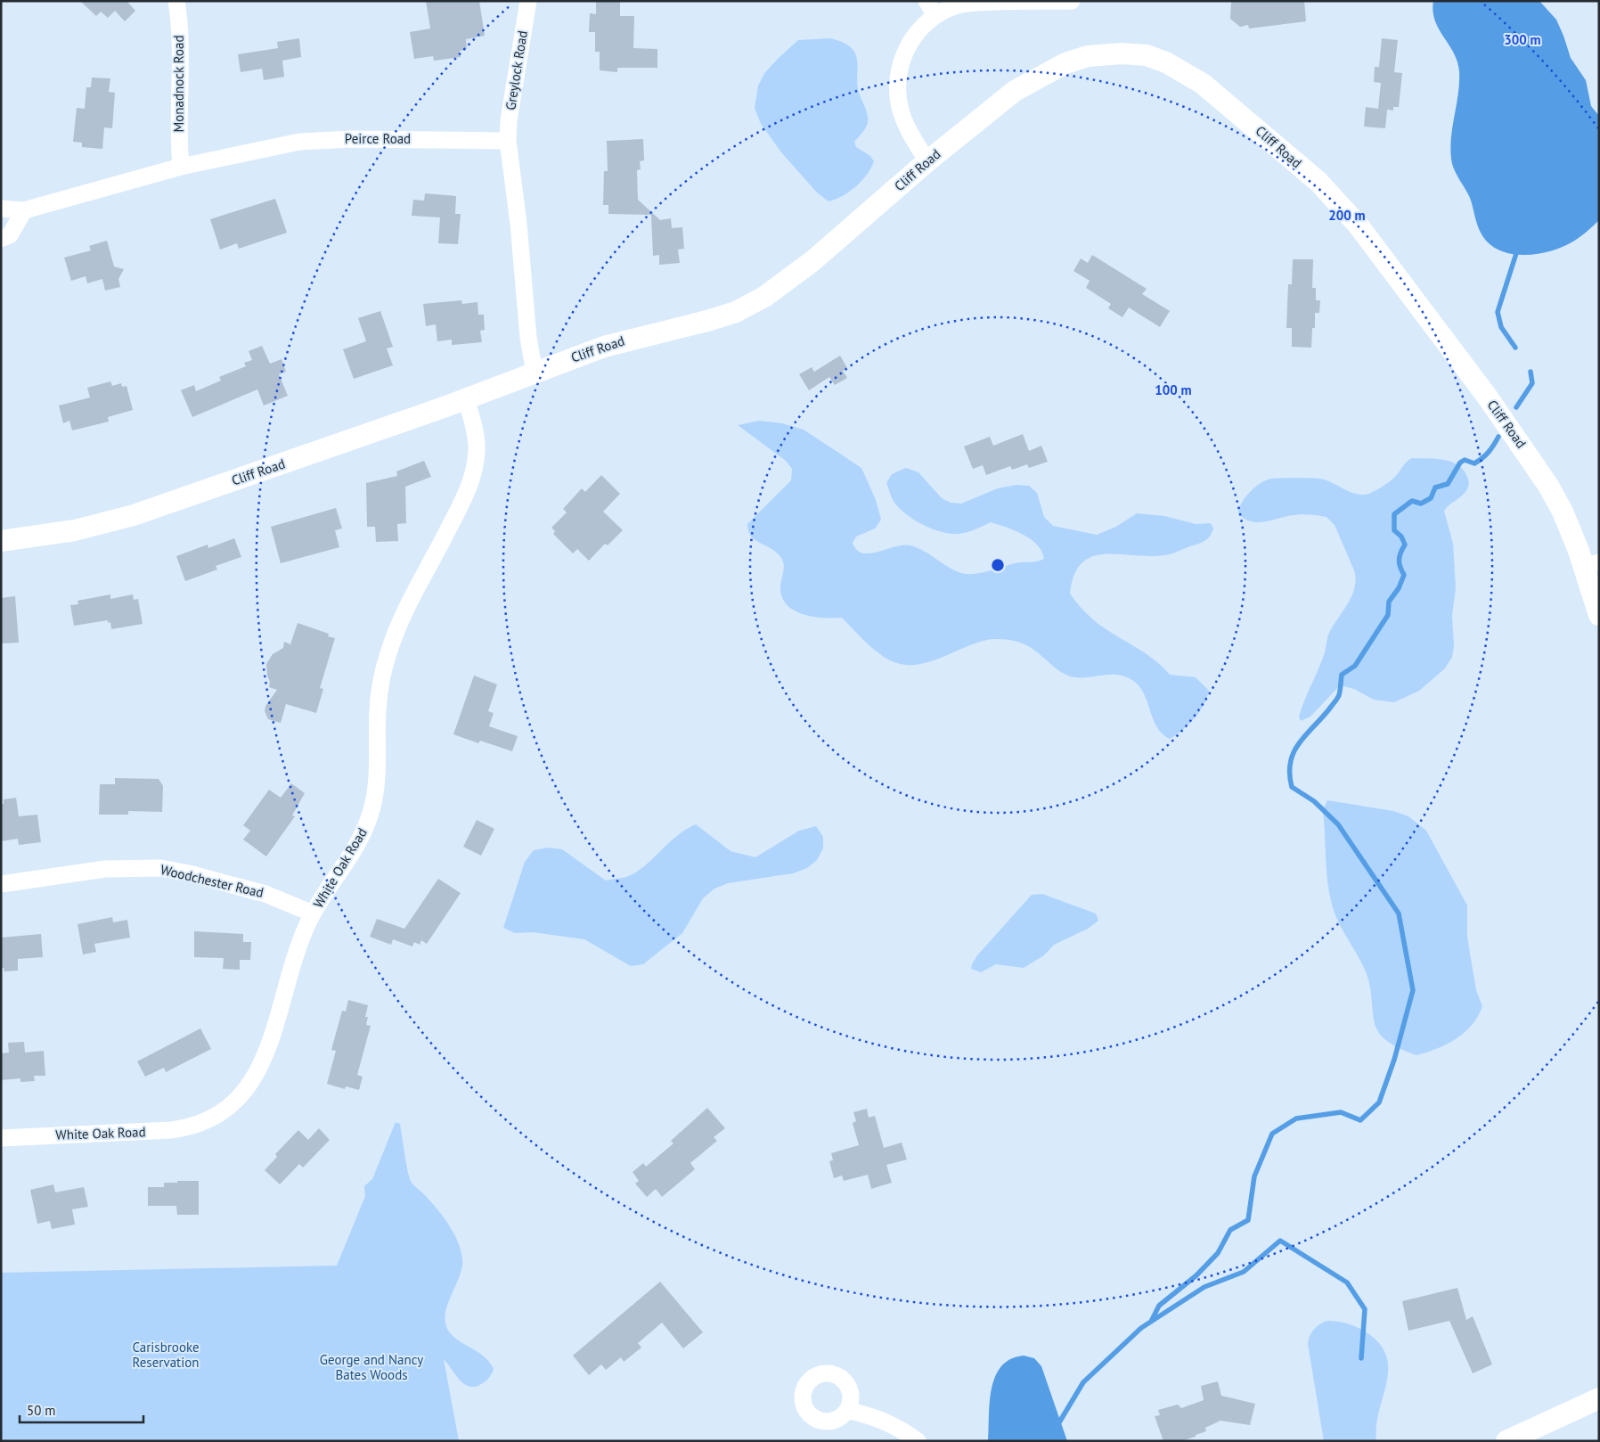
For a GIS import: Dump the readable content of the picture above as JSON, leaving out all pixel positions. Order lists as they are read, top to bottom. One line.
{"streets":{"street":["Greylock Road","Monadnock Road","Peirce Road","Cliff Road","White Oak Road","Woodchester Road"]},"crossings":[["Greylock Road","Peirce Road"],["Monadnock Road","Peirce Road"],["Cliff Road","White Oak Road"],["White Oak Road","Woodchester Road"]],"parks":["Carisbrooke Reservation","George and Nancy Bates Woods"],"scale_bar":"50 m","rings":["300 m","200 m","100 m"]}
